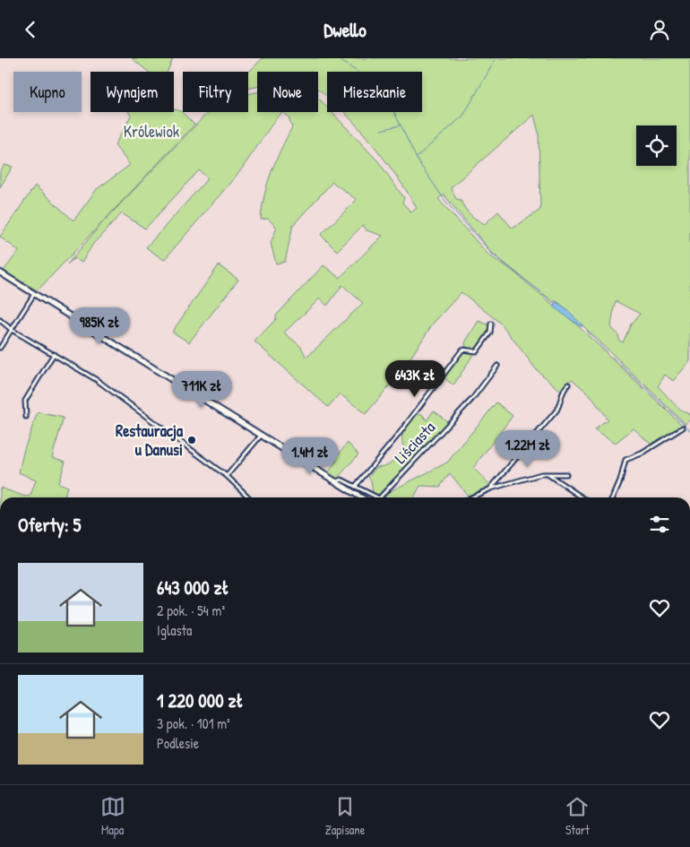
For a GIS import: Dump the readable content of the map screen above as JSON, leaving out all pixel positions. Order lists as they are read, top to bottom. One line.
{"streets":{"street":["Liściasta"]},"parks":["Królewiok"],"places":["Restauracja u Danusi"],"page":{"header":"Dwello","chip":["Kupno","Wynajem","Filtry","Nowe","Mieszkanie"],"price":["985K zł","643K zł","711K zł","1.22M zł","1.4M zł"],"heading":"Oferty: 5","list":[{"name":"643 000 zł","note":"2 pok. · 54 m² · Iglasta"},{"name":"1 220 000 zł","note":"3 pok. · 101 m² · Podlesie"}],"tabs":["Mapa","Zapisane","Start"]}}
